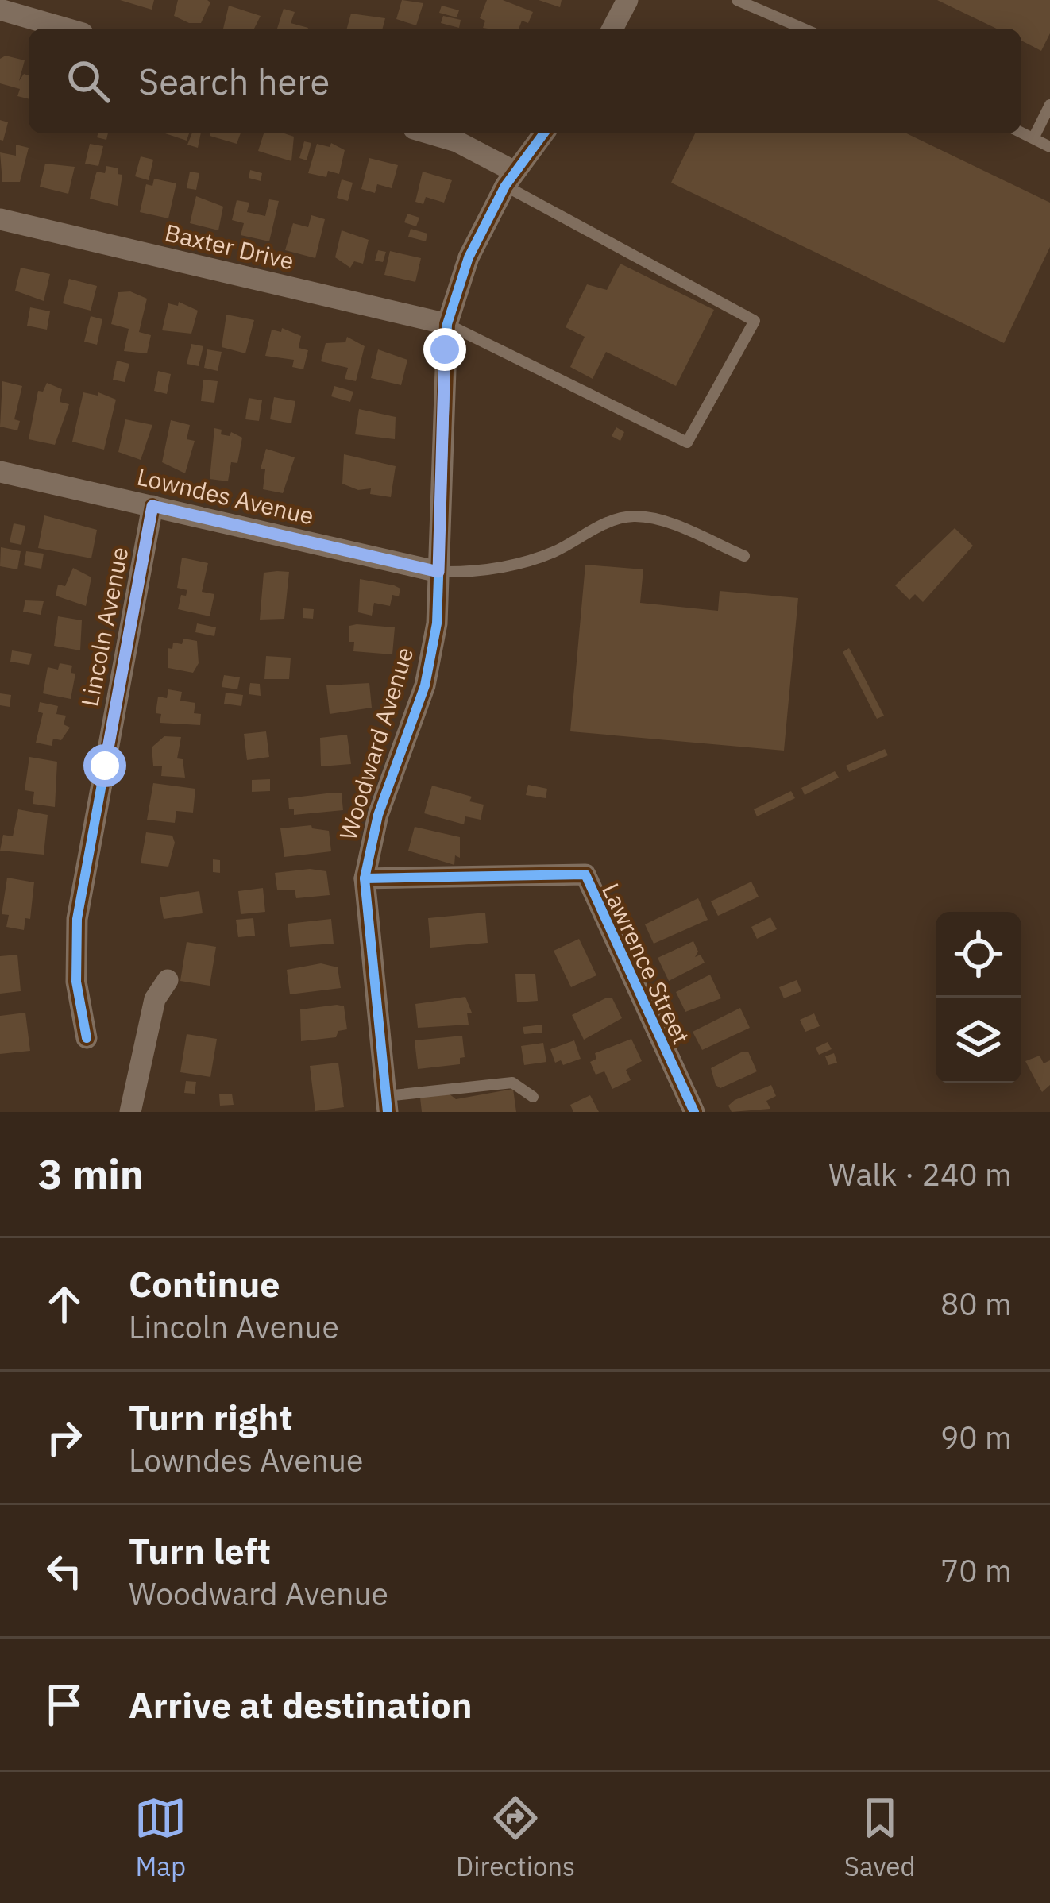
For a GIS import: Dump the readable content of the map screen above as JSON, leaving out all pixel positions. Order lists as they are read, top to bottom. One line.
{"streets":{"street":["Baxter Drive","Lowndes Avenue","Lincoln Avenue","Woodward Avenue","Lawrence Street"]},"crossings":[["Baxter Drive","Woodward Avenue"],["Lowndes Avenue","Lincoln Avenue"],["Lowndes Avenue","Woodward Avenue"],["Woodward Avenue","Lawrence Street"]],"page":{"search":"Search here","heading":["3 min","Walk · 240 m"],"list":[["Continue","Lincoln Avenue","80 m"],["Turn right","Lowndes Avenue","90 m"],["Turn left","Woodward Avenue","70 m"],"Arrive at destination"],"nav":["Map","Directions","Saved"]}}
